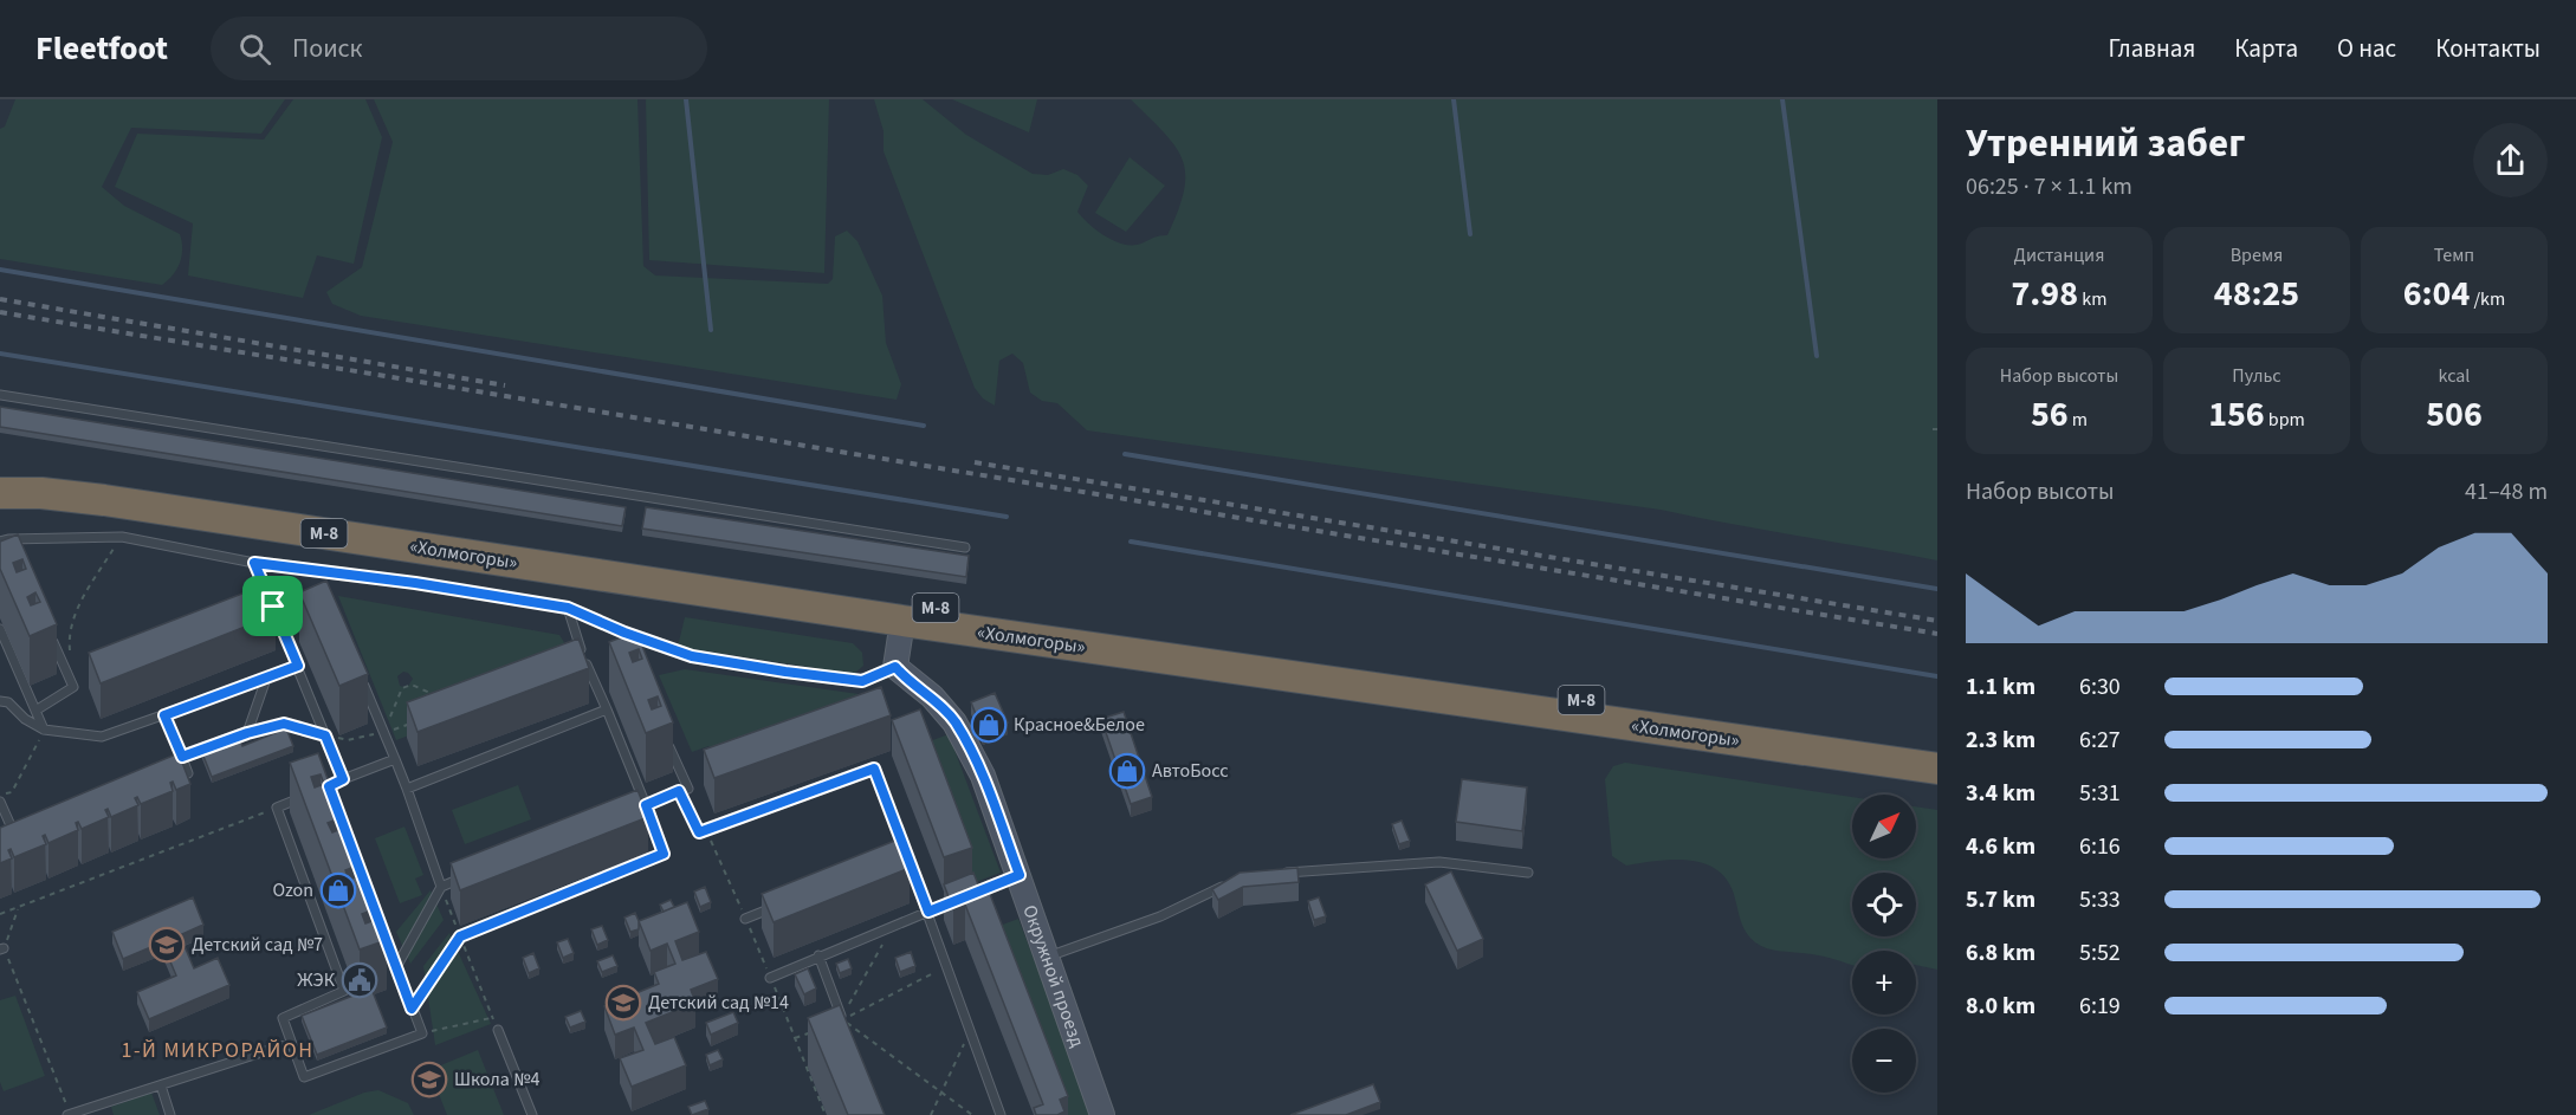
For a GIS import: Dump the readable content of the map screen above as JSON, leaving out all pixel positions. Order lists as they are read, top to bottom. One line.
{"streets":{"highway":["М-8","«Холмогоры»"],"street":["Окружной проезд"]},"districts":["1-Й МИКРОРАЙОН"],"places":{"shop":["Красное&Белое","АвтоБосс","Ozon"],"school or university":["Детский сад №7","Детский сад №14","Школа №4"],"public building":["ЖЭК"]},"north":"top right","page":{"header":"Fleetfoot","search":"Поиск","nav":["Главная","Карта","О нас","Контакты"],"heading":["Утренний забег","06:25 · 7 × 1.1 km"],"stats":[["Дистанция","7.98 km"],["Время","48:25"],["Темп","6:04 /km"],["Набор высоты","56 m"],["Пульс","156 bpm"],["kcal","506"]],"chart":["Набор высоты","41–48 m"],"list":[{"name":"1.1 km","note":"6:30"},{"name":"2.3 km","note":"6:27"},{"name":"3.4 km","note":"5:31"},{"name":"4.6 km","note":"6:16"},{"name":"5.7 km","note":"5:33"},{"name":"6.8 km","note":"5:52"},{"name":"8.0 km","note":"6:19"}],"map_buttons":["+","−"]}}
